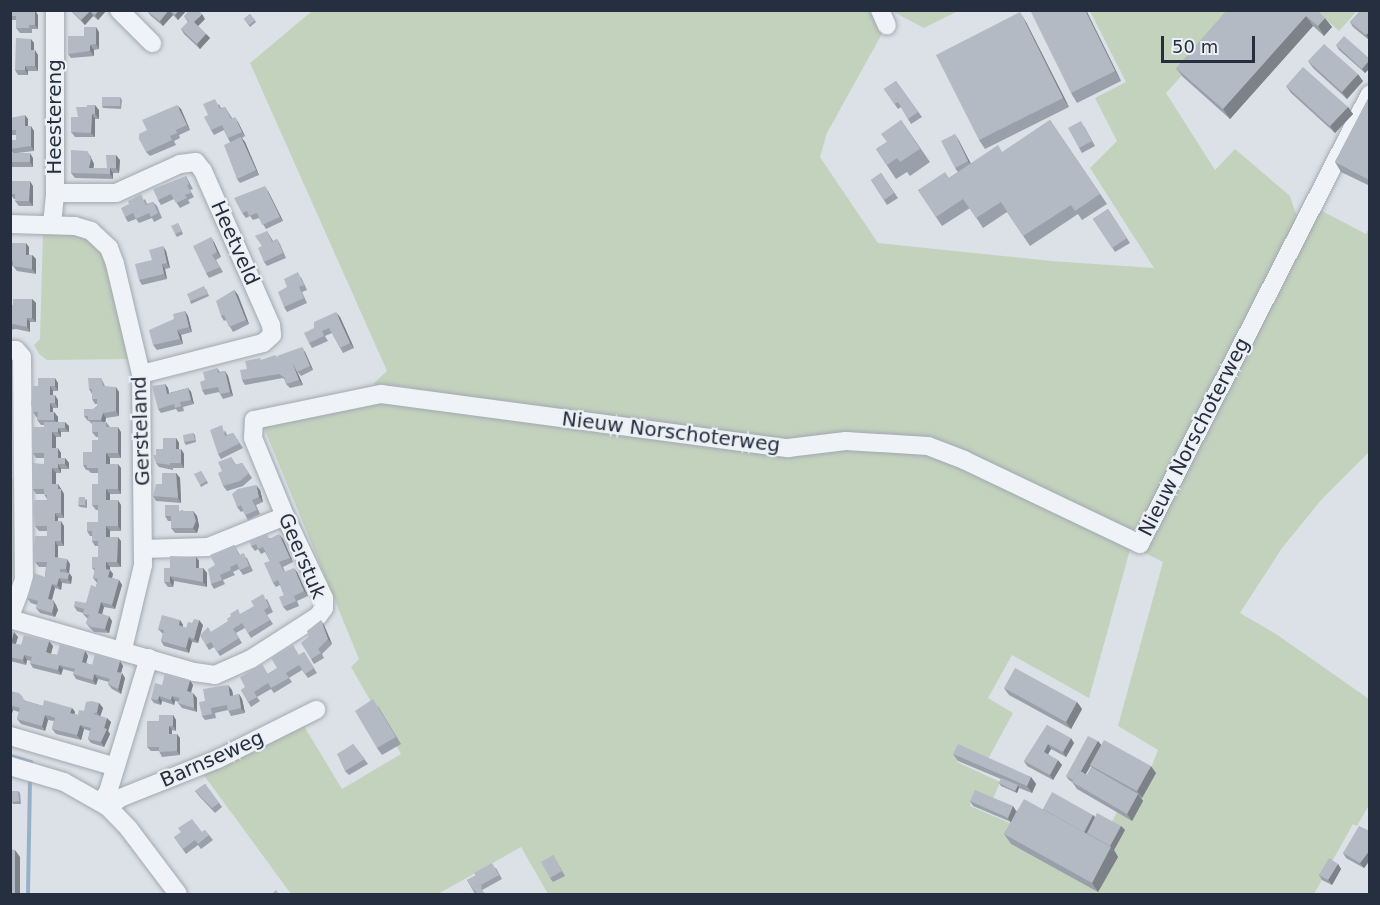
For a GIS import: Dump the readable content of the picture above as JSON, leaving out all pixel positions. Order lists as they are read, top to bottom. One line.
{"streets":{"street":["Heestereng","Heetveld","Gersteland","Nieuw Norschoterweg","Geerstuk","Barnseweg"]},"crossings":[["Heestereng","Heetveld"],["Heestereng","Gersteland"],["Heetveld","Gersteland"],["Gersteland","Geerstuk"],["Nieuw Norschoterweg","Geerstuk"]],"scale_bar":"50 m"}
